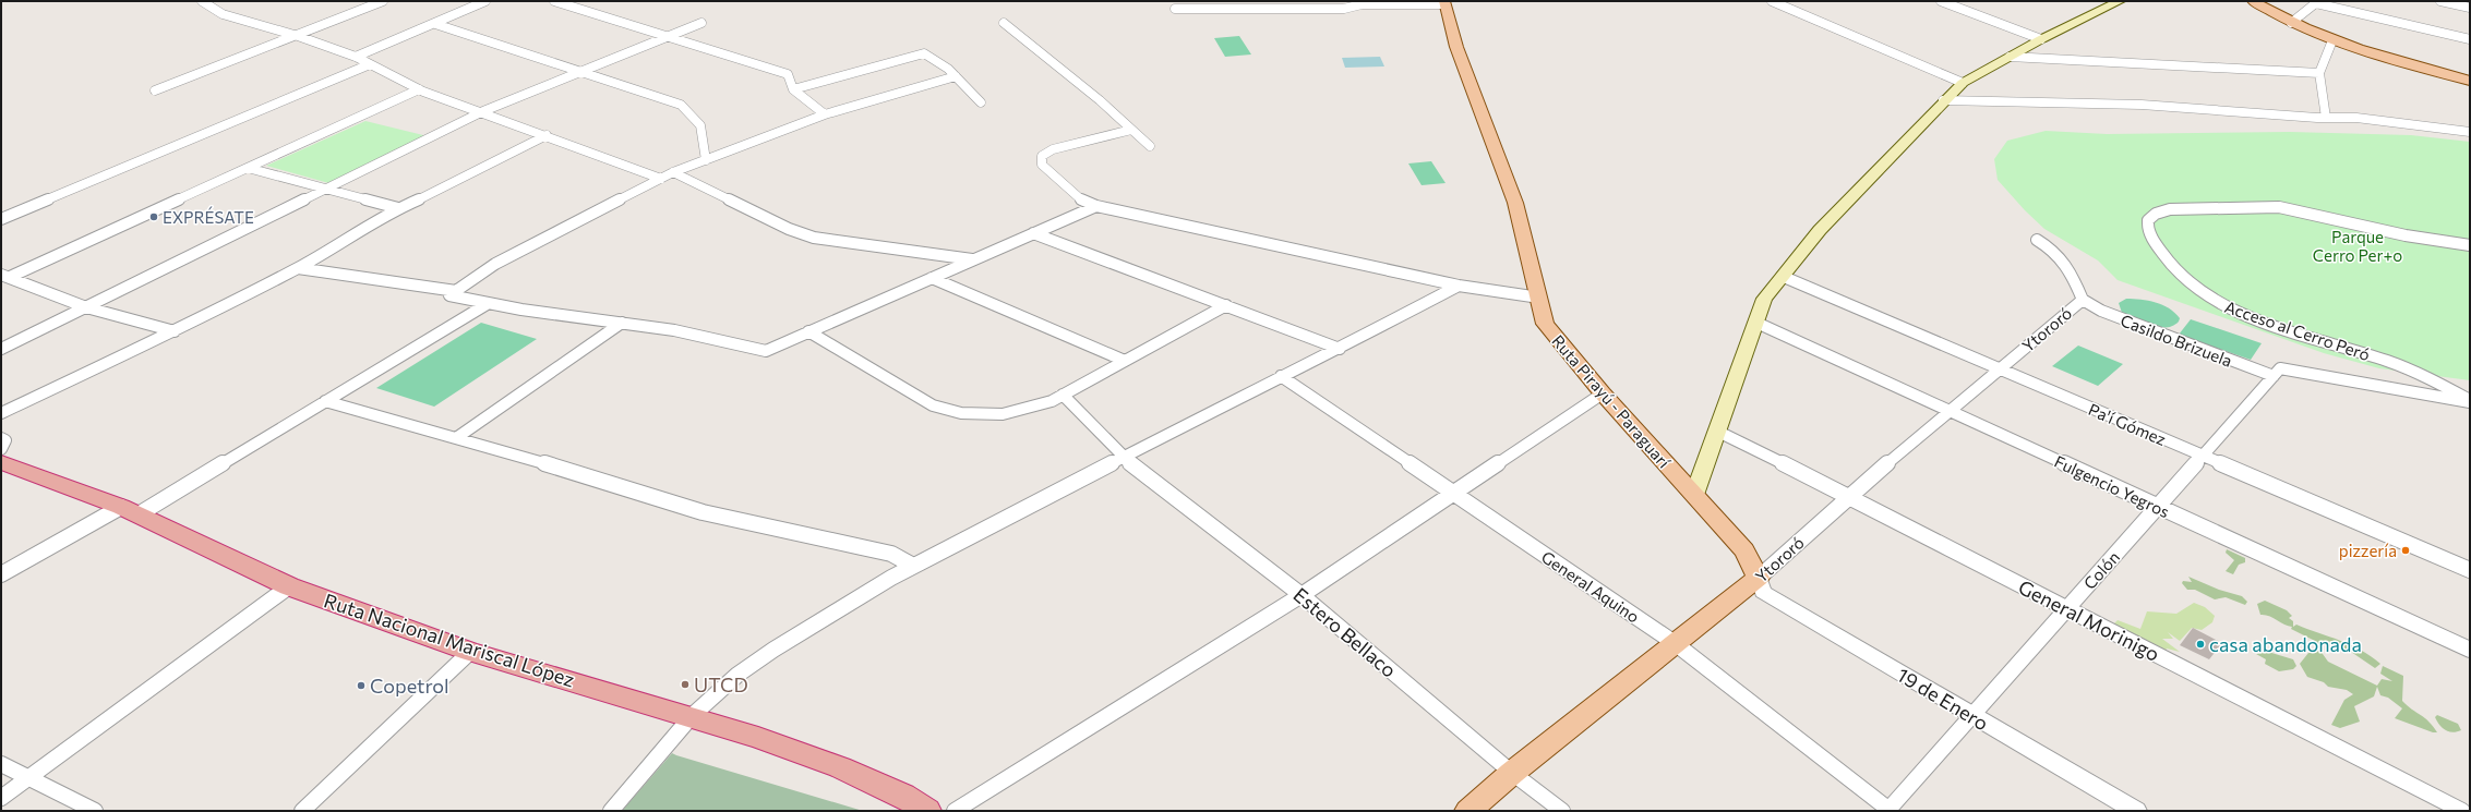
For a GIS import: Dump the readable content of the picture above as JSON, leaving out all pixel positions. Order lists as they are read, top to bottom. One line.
{"streets":{"highway":["Ruta Nacional Mariscal López"],"main road":["Ytororó","Ruta Pirayú - Paraguarí"],"street":["Acceso al Cerro Peró","Casildo Brizuela","Pa'í Gómez","Fulgencio Yegros","Colón","General Aquino","General Morinigo","Estero Bellaco","19 de Enero"]},"crossings":[["Ytororó","Casildo Brizuela"],["Ytororó","Ruta Pirayú - Paraguarí"],["Ytororó","Pa'í Gómez"],["Ytororó","Fulgencio Yegros"],["Ytororó","General Aquino"],["Ytororó","General Morinigo"],["Ytororó","Estero Bellaco"],["Ytororó","19 de Enero"],["Acceso al Cerro Peró","Casildo Brizuela"],["Casildo Brizuela","Colón"],["Ruta Pirayú - Paraguarí","19 de Enero"],["Pa'í Gómez","Colón"],["Fulgencio Yegros","Colón"],["Colón","General Aquino"],["Colón","General Morinigo"],["Colón","19 de Enero"]],"parks":["Parque Cerro Per+o"],"places":["EXPRÉSATE","pizzería","casa abandonada","UTCD","Copetrol"]}
